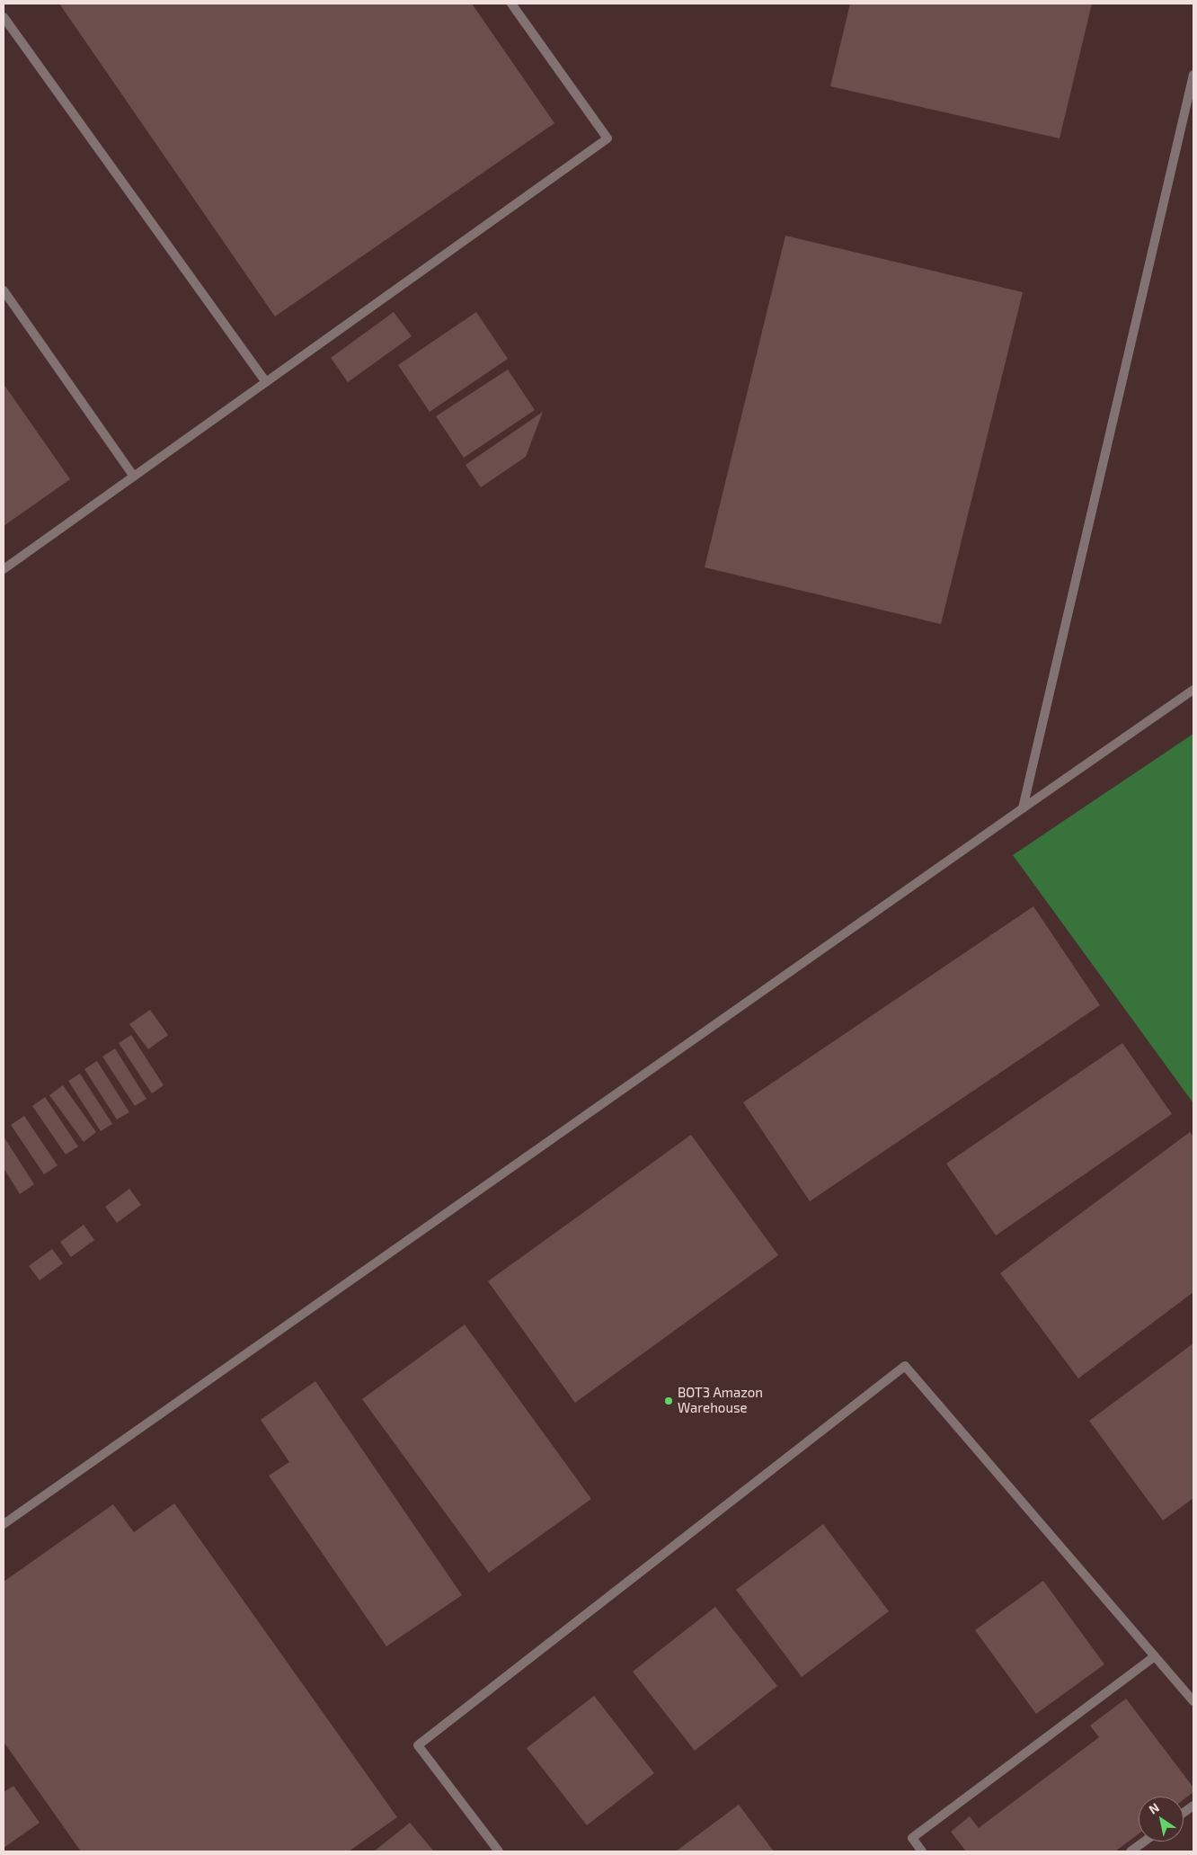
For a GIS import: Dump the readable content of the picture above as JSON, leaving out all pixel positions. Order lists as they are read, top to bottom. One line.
{"places":["BOT3 Amazon Warehouse"],"north":"top left"}
